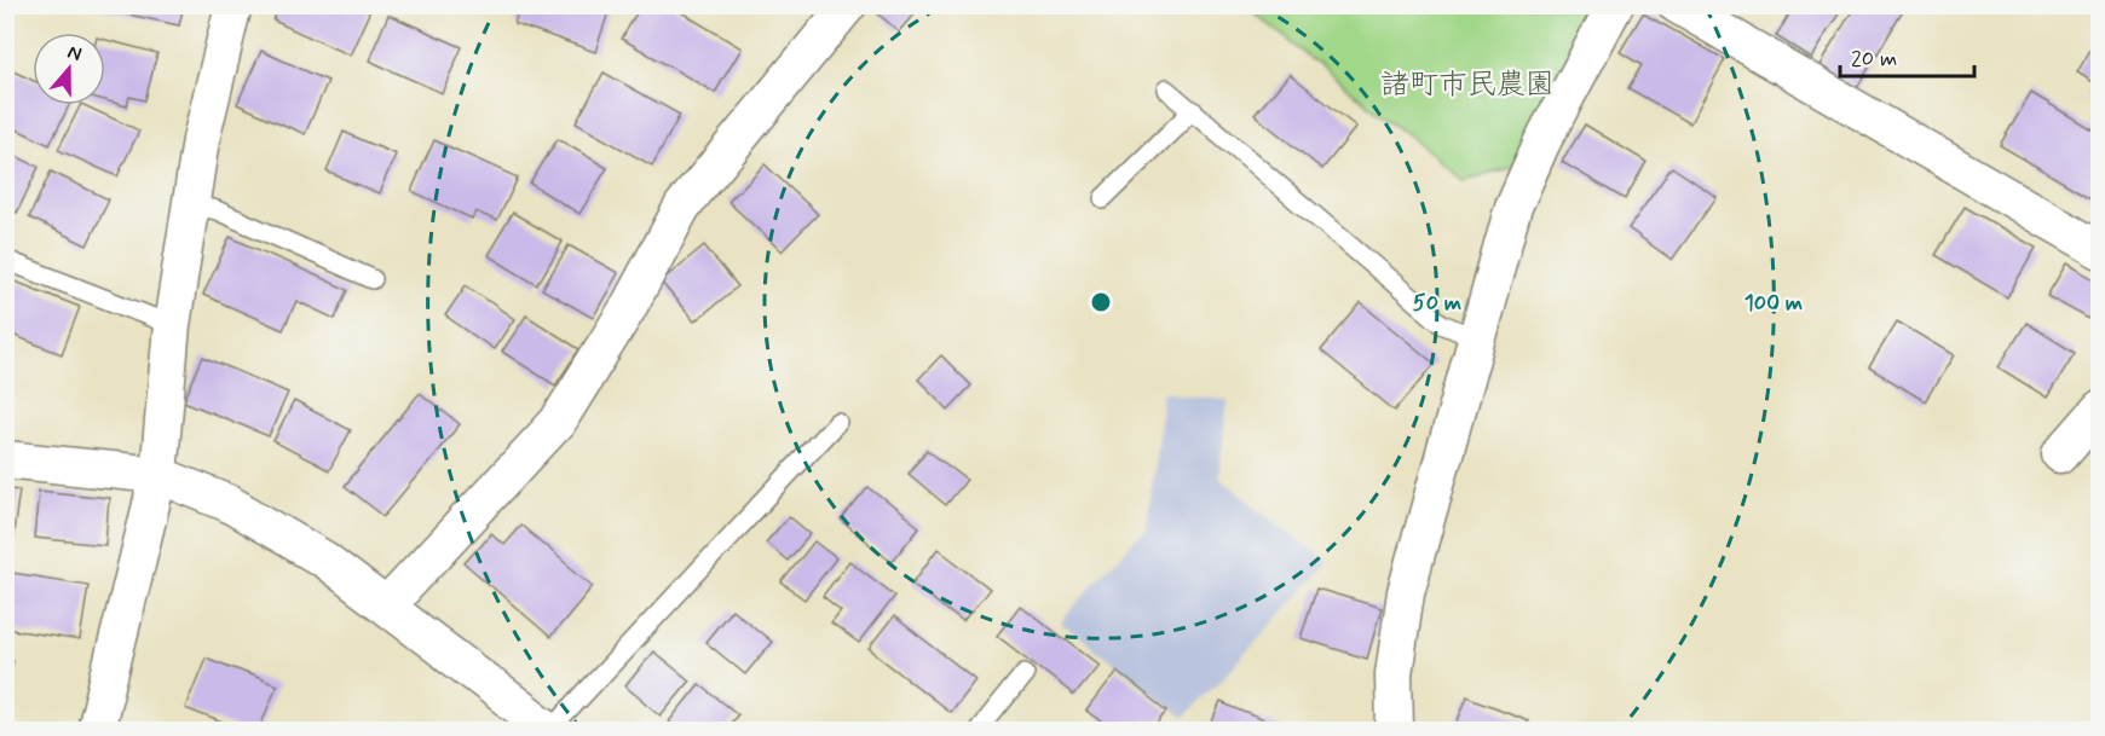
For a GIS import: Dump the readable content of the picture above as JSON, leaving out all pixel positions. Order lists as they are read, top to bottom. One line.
{"parks":["諸町市民農園"],"scale_bar":"20 m","north":"top","rings":["50 m","100 m"]}
